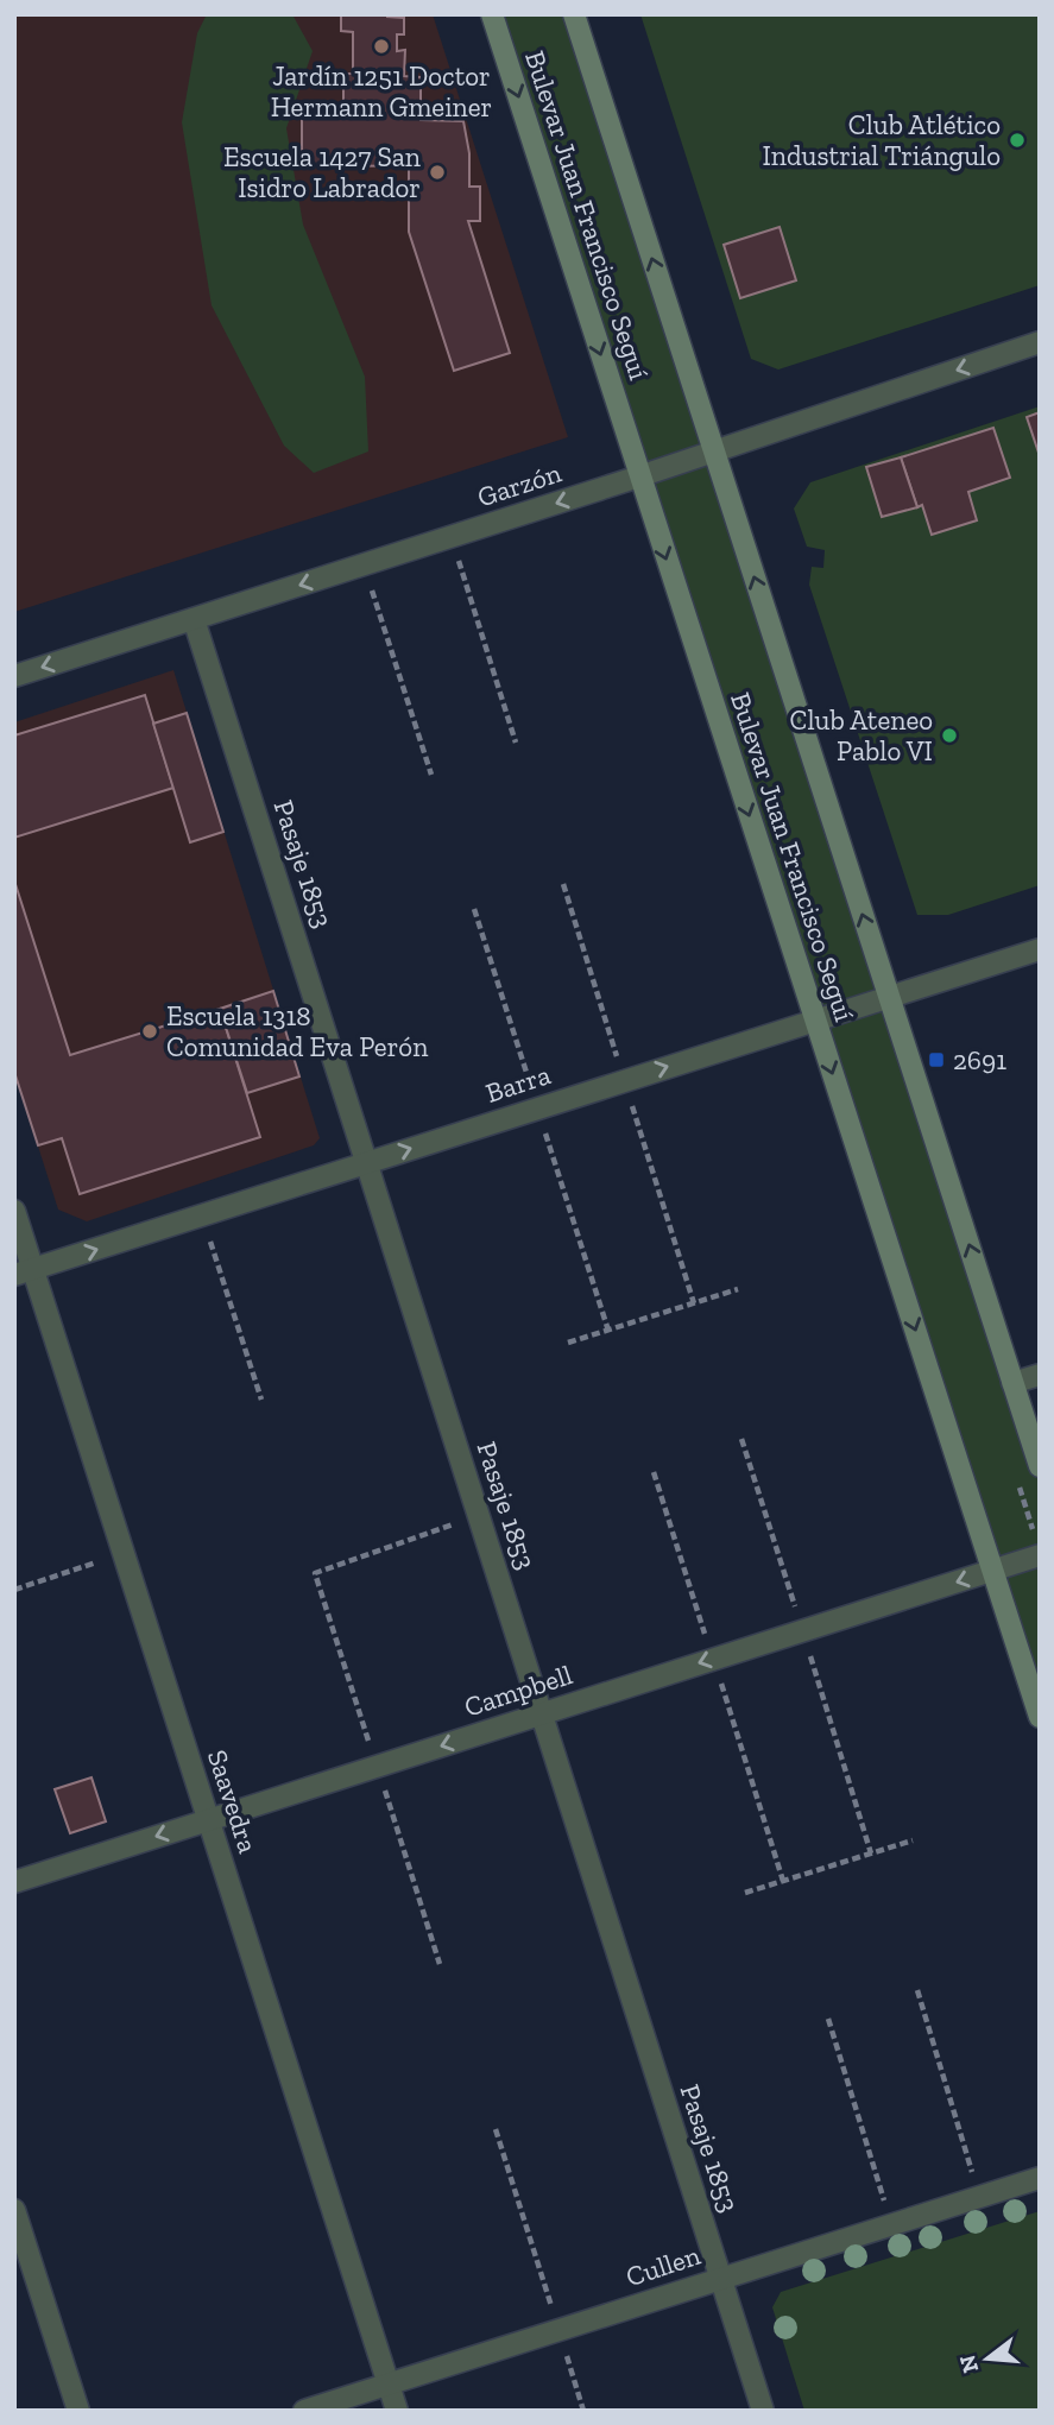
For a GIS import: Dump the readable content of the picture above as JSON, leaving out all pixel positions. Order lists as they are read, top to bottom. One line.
{"streets":{"main road":["Bulevar Juan Francisco Seguí"],"street":["Garzón","Pasaje 1853","Barra","Campbell","Saavedra","Cullen"]},"crossings":[["Bulevar Juan Francisco Seguí","Garzón"],["Bulevar Juan Francisco Seguí","Barra"],["Bulevar Juan Francisco Seguí","Campbell"],["Garzón","Pasaje 1853"],["Pasaje 1853","Barra"],["Pasaje 1853","Campbell"],["Pasaje 1853","Cullen"],["Barra","Saavedra"],["Campbell","Saavedra"],["Saavedra","Cullen"]],"one_way":["Garzón","Barra","Campbell"],"places":{"other":["Jardín 1251 Doctor Hermann Gmeiner","Club Atlético Industrial Triángulo","Escuela 1427 San Isidro Labrador","Club Ateneo Pablo VI","Escuela 1318 Comunidad Eva Perón"],"transit":["2691"]},"north":"left"}
